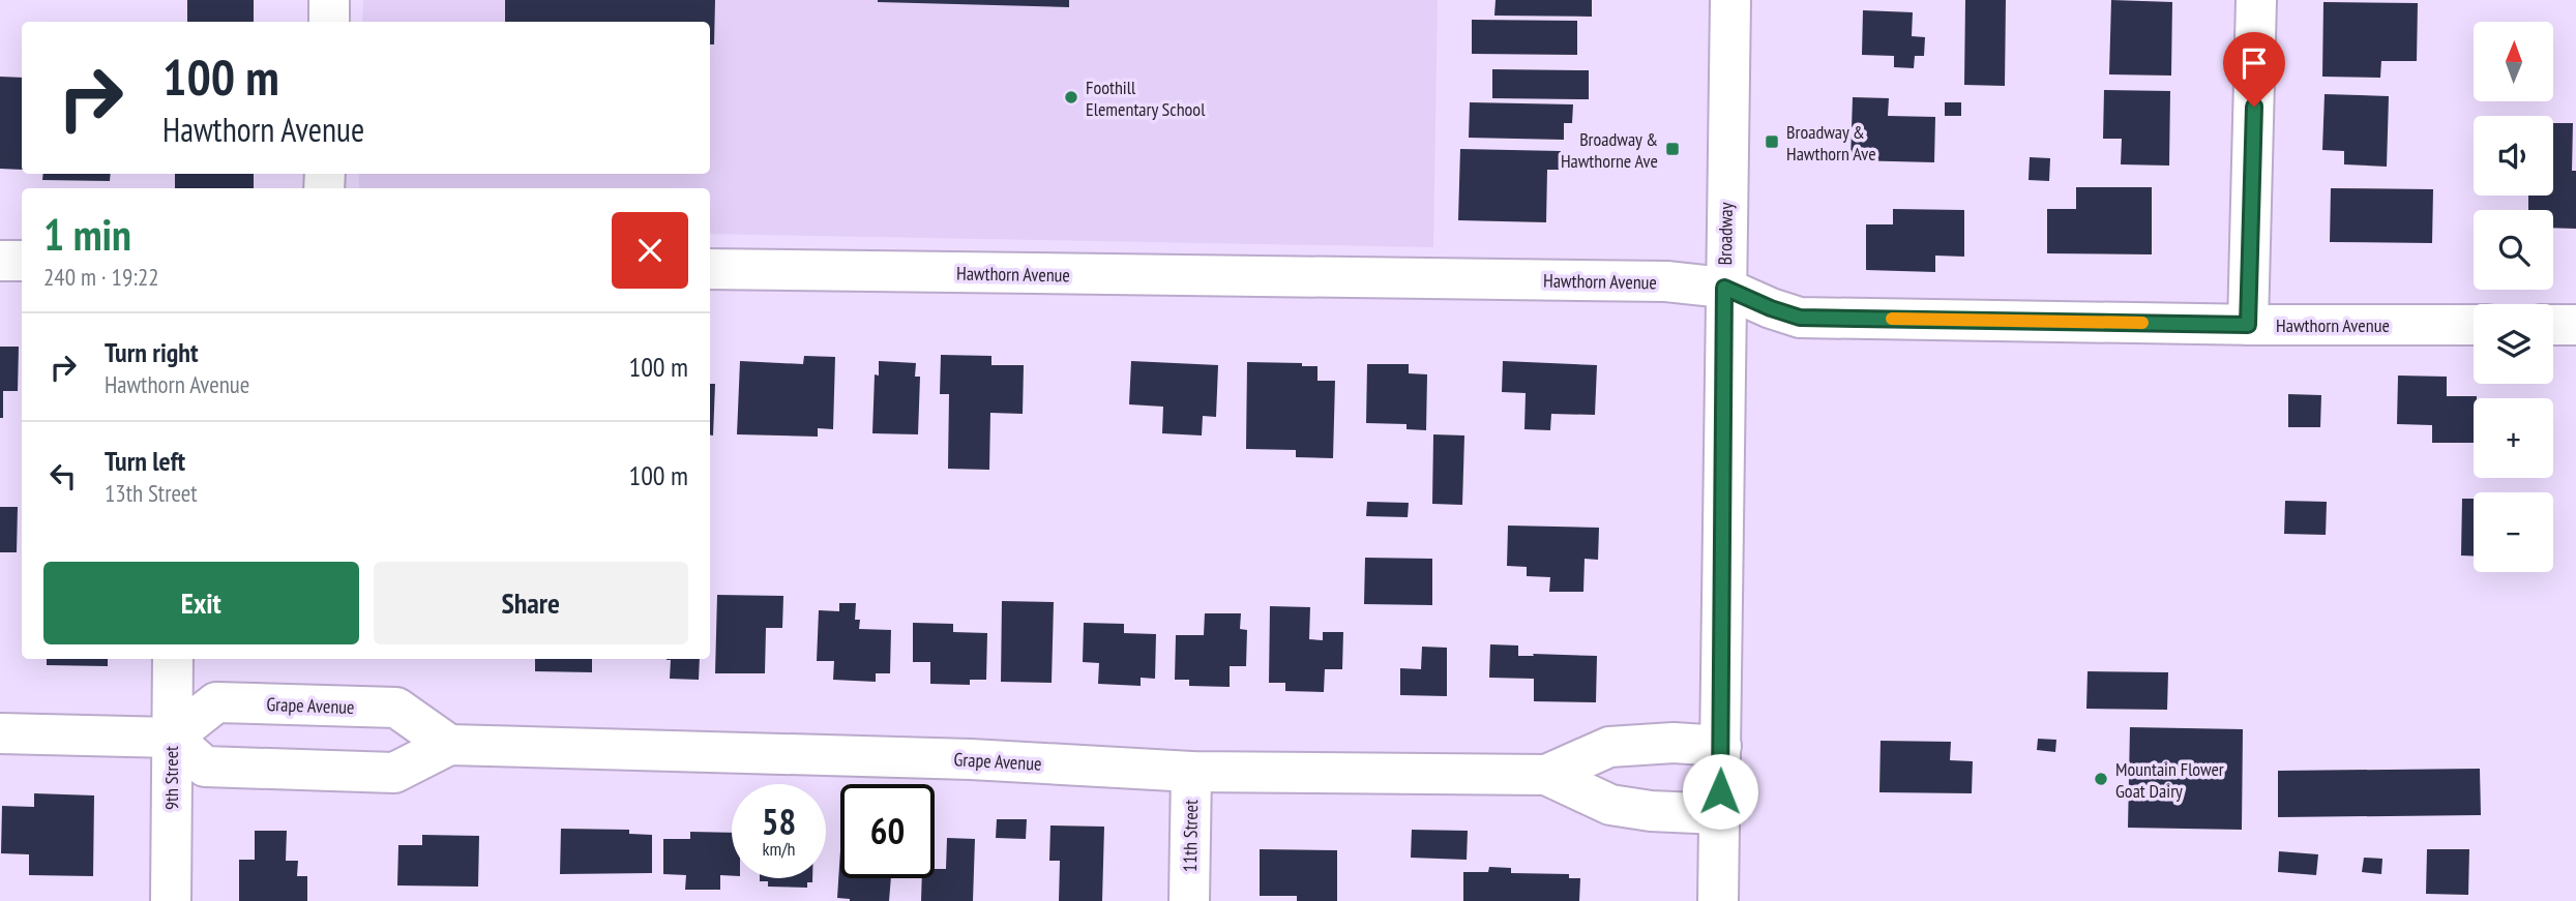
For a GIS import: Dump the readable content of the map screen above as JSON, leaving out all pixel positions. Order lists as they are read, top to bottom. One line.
{"streets":{"street":["Broadway","Hawthorn Avenue","Grape Avenue","9th Street","11th Street"]},"crossings":[["Broadway","Hawthorn Avenue"],["Broadway","Grape Avenue"],["Grape Avenue","9th Street"],["Grape Avenue","11th Street"]],"places":{"other":["Foothill Elementary School","Mountain Flower Goat Dairy"],"transit":["Broadway & Hawthorn Ave","Broadway & Hawthorne Ave"]},"north":"top","page":{"map_buttons":["+","−"],"turn":["100 m","Hawthorn Avenue"],"heading":["1 min","240 m · 19:22"],"list":[{"name":"Turn right","note":"Hawthorn Avenue","value":"100 m"},{"name":"Turn left","note":"13th Street","value":"100 m"}],"buttons":["Exit","Share"],"speed":"58 km/h","limit":"60"}}
